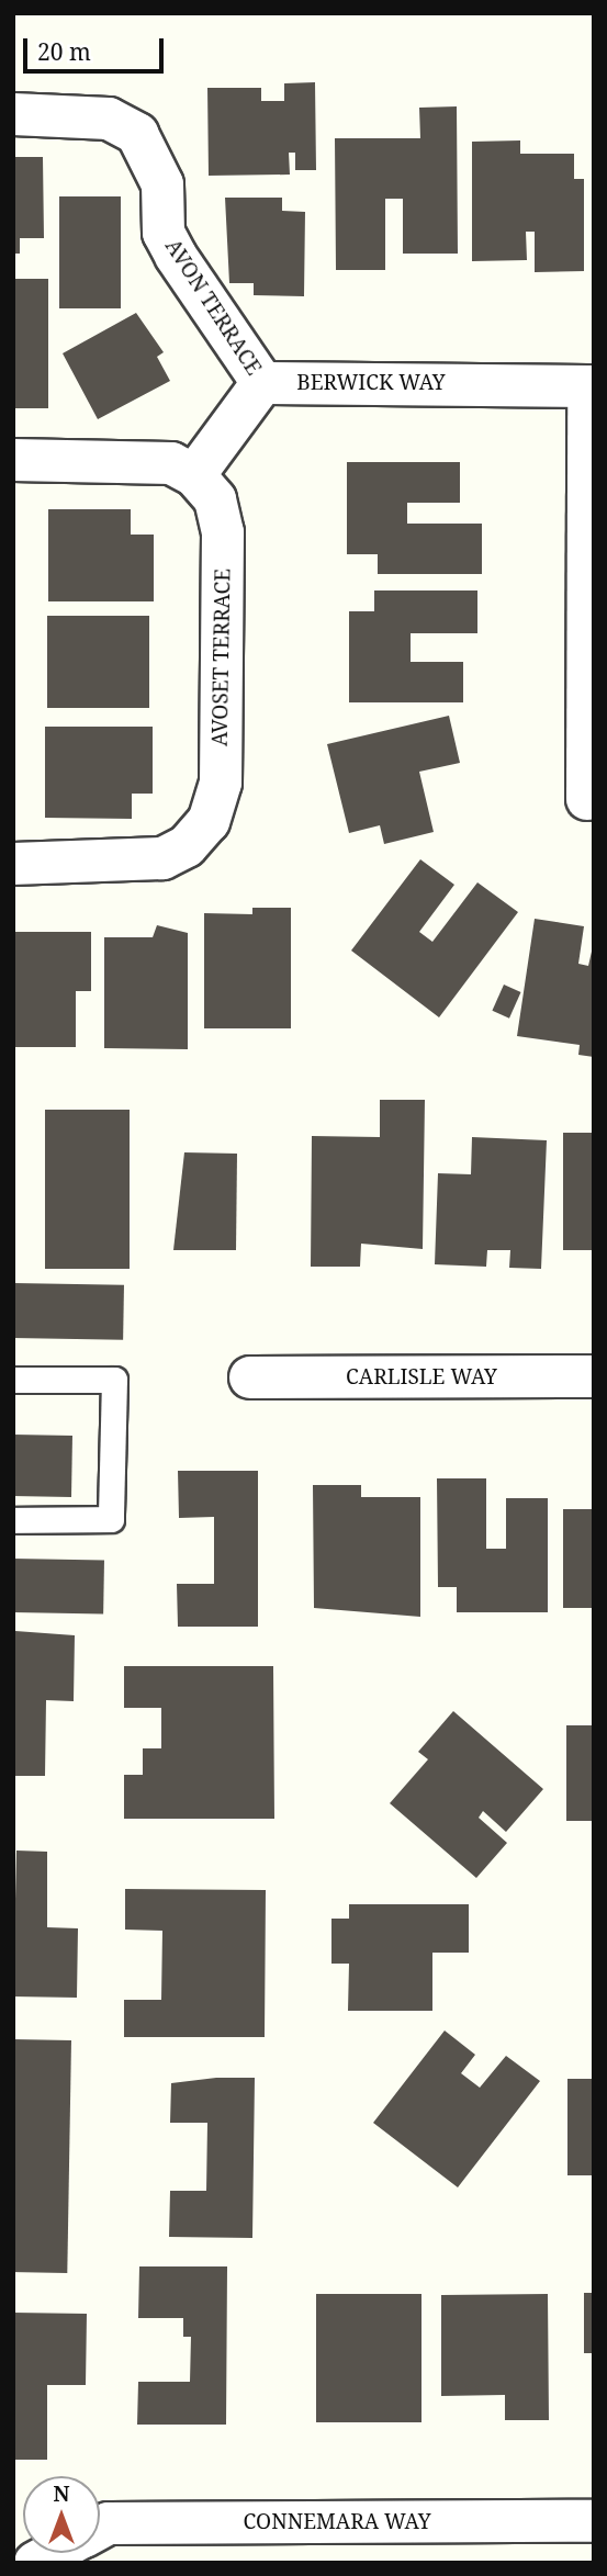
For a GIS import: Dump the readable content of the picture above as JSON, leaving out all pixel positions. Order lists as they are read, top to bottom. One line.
{"streets":{"street":["AVON TERRACE","BERWICK WAY","AVOSET TERRACE","CARLISLE WAY","CONNEMARA WAY"]},"crossings":[["AVON TERRACE","BERWICK WAY"]],"scale_bar":"20 m","north":"top"}
